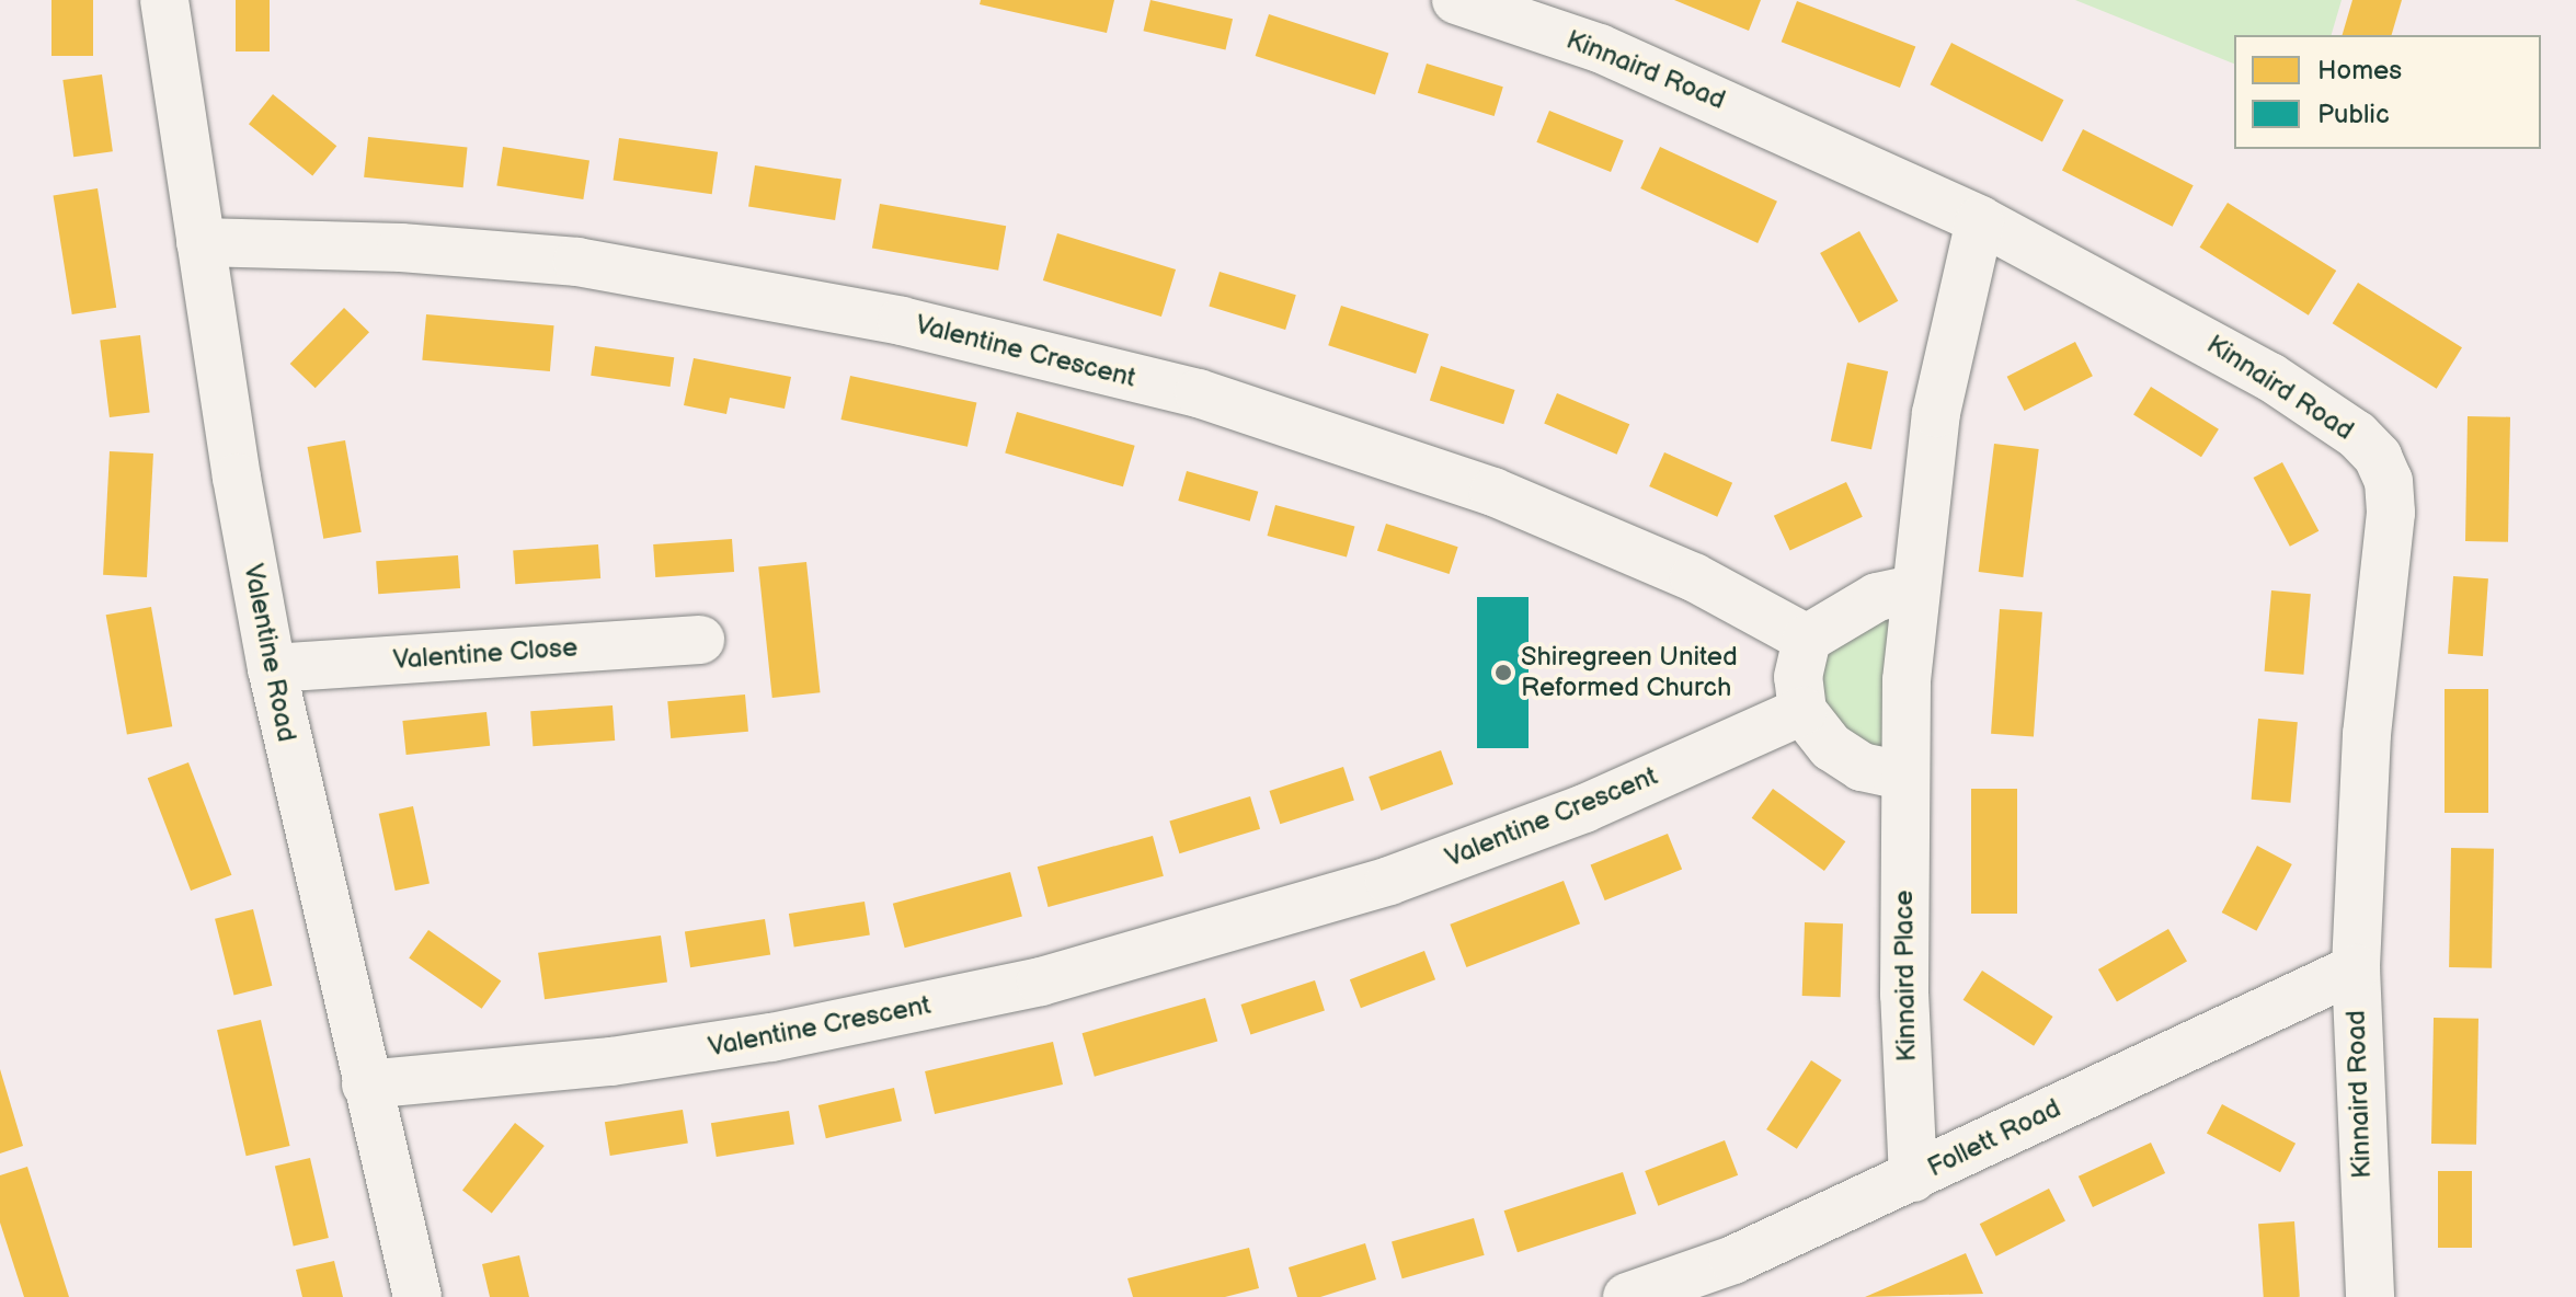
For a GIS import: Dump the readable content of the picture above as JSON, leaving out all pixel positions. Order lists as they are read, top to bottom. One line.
{"streets":{"street":["Kinnaird Road","Valentine Crescent","Valentine Road","Valentine Close","Kinnaird Place","Follett Road"]},"crossings":[["Kinnaird Road","Kinnaird Place"],["Kinnaird Road","Follett Road"],["Valentine Crescent","Valentine Road"],["Valentine Road","Valentine Close"],["Kinnaird Place","Follett Road"]],"places":["Shiregreen United Reformed Church"],"legend":["Homes","Public"]}
